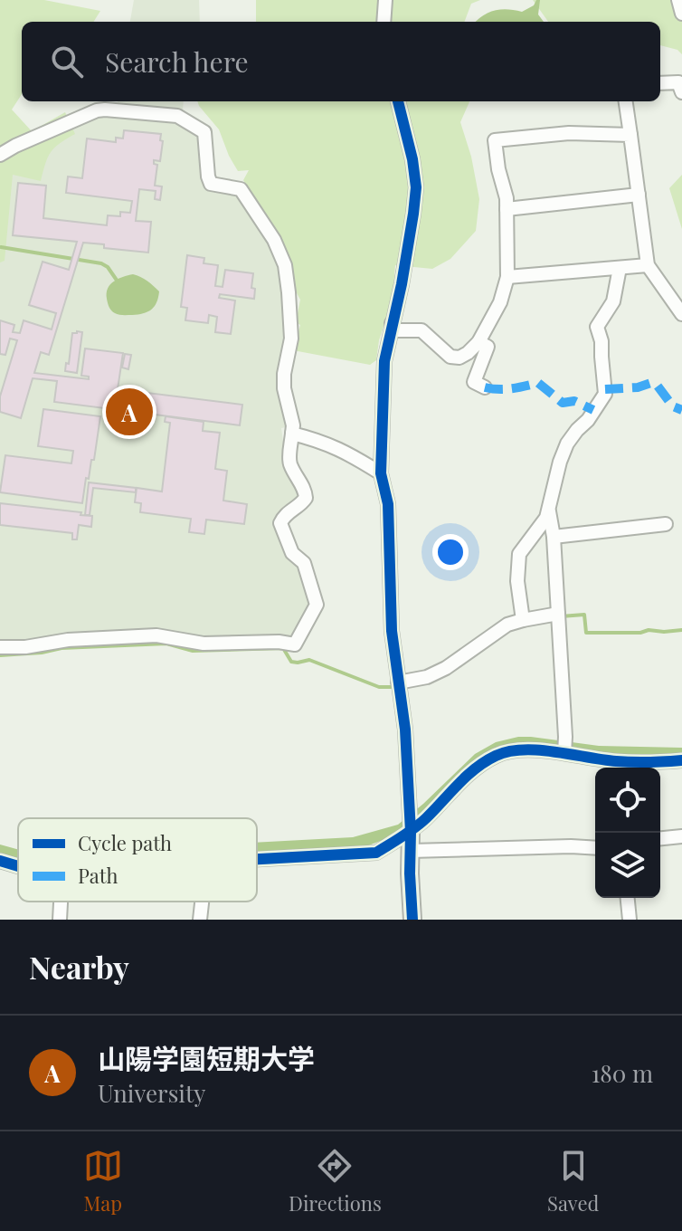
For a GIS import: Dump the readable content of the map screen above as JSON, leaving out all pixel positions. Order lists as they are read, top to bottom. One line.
{"legend":["Cycle path","Path"],"page":{"search":"Search here","pins":"A","heading":"Nearby","list":[{"mark":"A","name":"山陽学園短期大学","note":"University","value":"180 m"}],"nav":["Map","Directions","Saved"]}}
